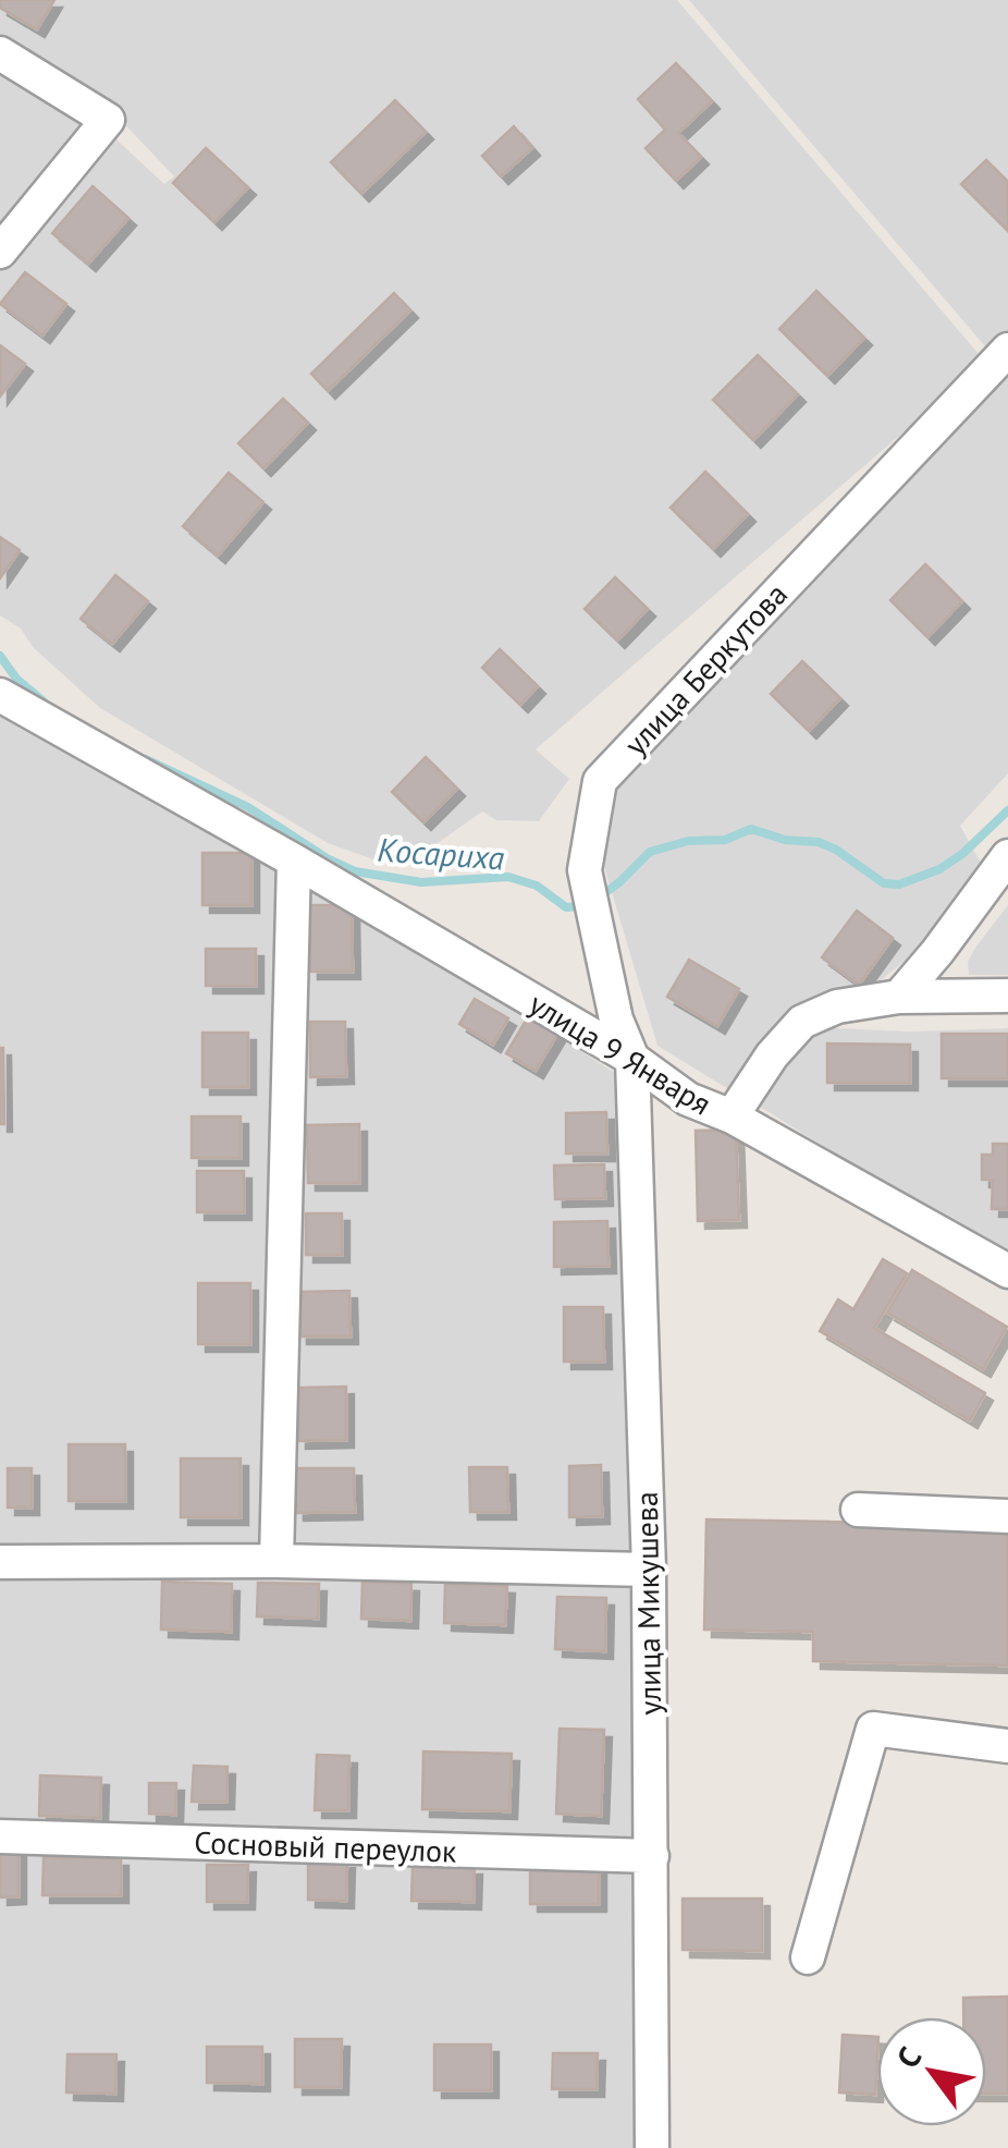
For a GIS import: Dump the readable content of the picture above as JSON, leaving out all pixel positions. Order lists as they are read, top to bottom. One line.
{"streets":{"street":["улица Беркутова","улица 9 Января","улица Микушева","Сосновый переулок"]},"crossings":[["улица Беркутова","улица 9 Января"],["улица Беркутова","улица Микушева"],["улица 9 Января","улица Микушева"],["улица Микушева","Сосновый переулок"]],"water":["Косариха"],"north":"top left"}
